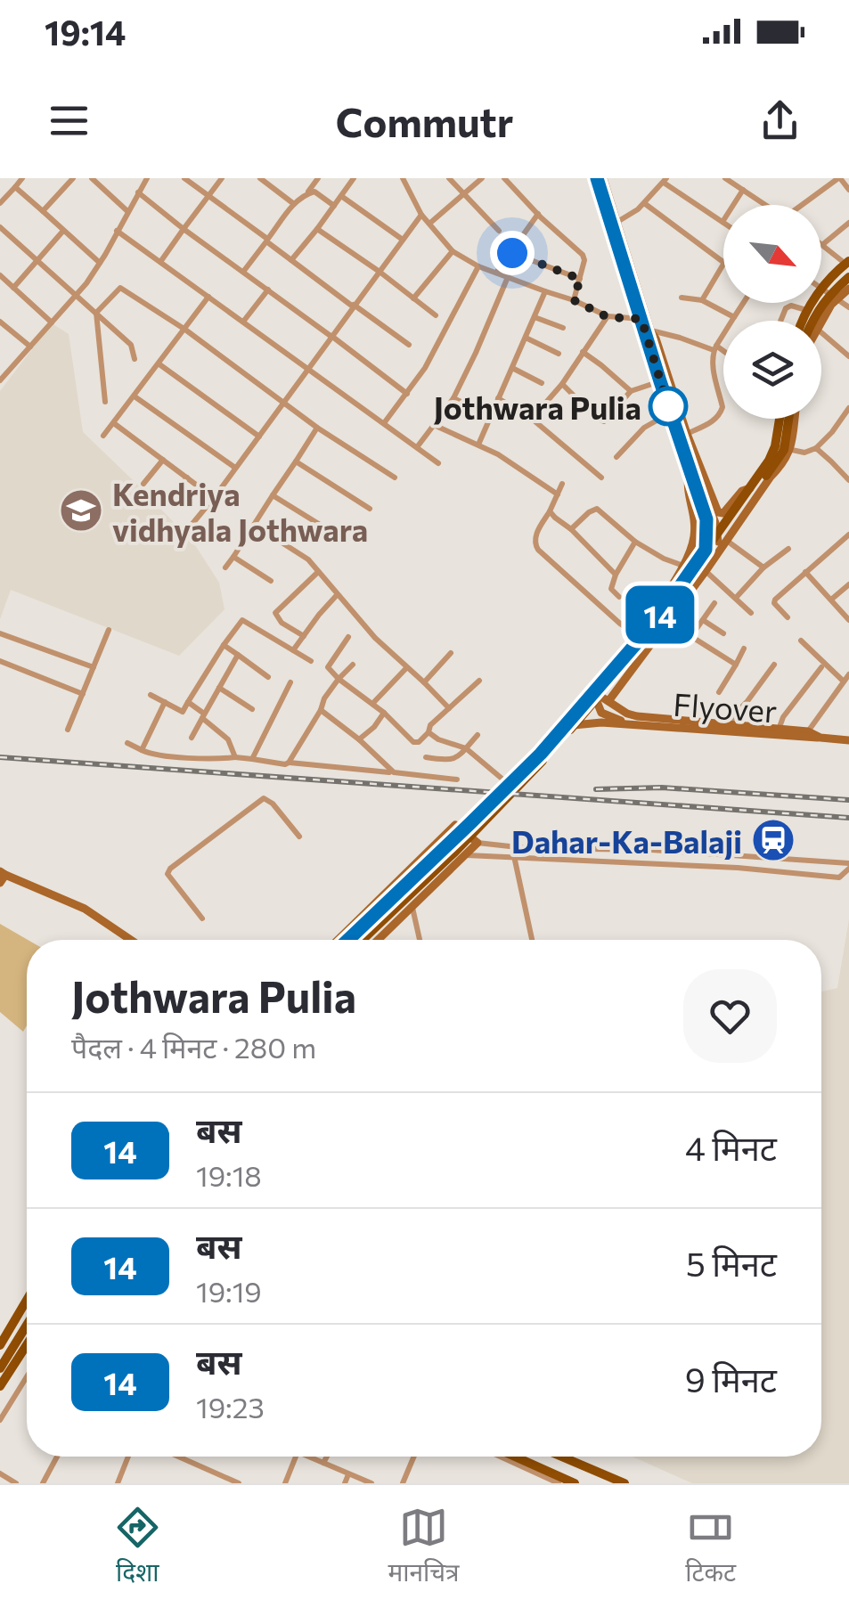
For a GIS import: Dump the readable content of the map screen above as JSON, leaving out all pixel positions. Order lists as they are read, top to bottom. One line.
{"streets":{"street":["Flyover"]},"places":{"other":["Jothwara Pulia"],"school or university":["Kendriya vidhyala Jothwara"],"station":["Dahar-Ka-Balaji"]},"lines":["bus line 14"],"north":"bottom right","page":{"status":"19:14","header":"Commutr","on_map":"14","heading":["Jothwara Pulia","पैदल · 4 मिनट · 280 m"],"list":[{"mark":"14","name":"बस","note":"19:18","value":"4 मिनट"},{"mark":"14","name":"बस","note":"19:19","value":"5 मिनट"},{"mark":"14","name":"बस","note":"19:23","value":"9 मिनट"}],"tabs":["दिशा","मानचित्र","टिकट"]}}
